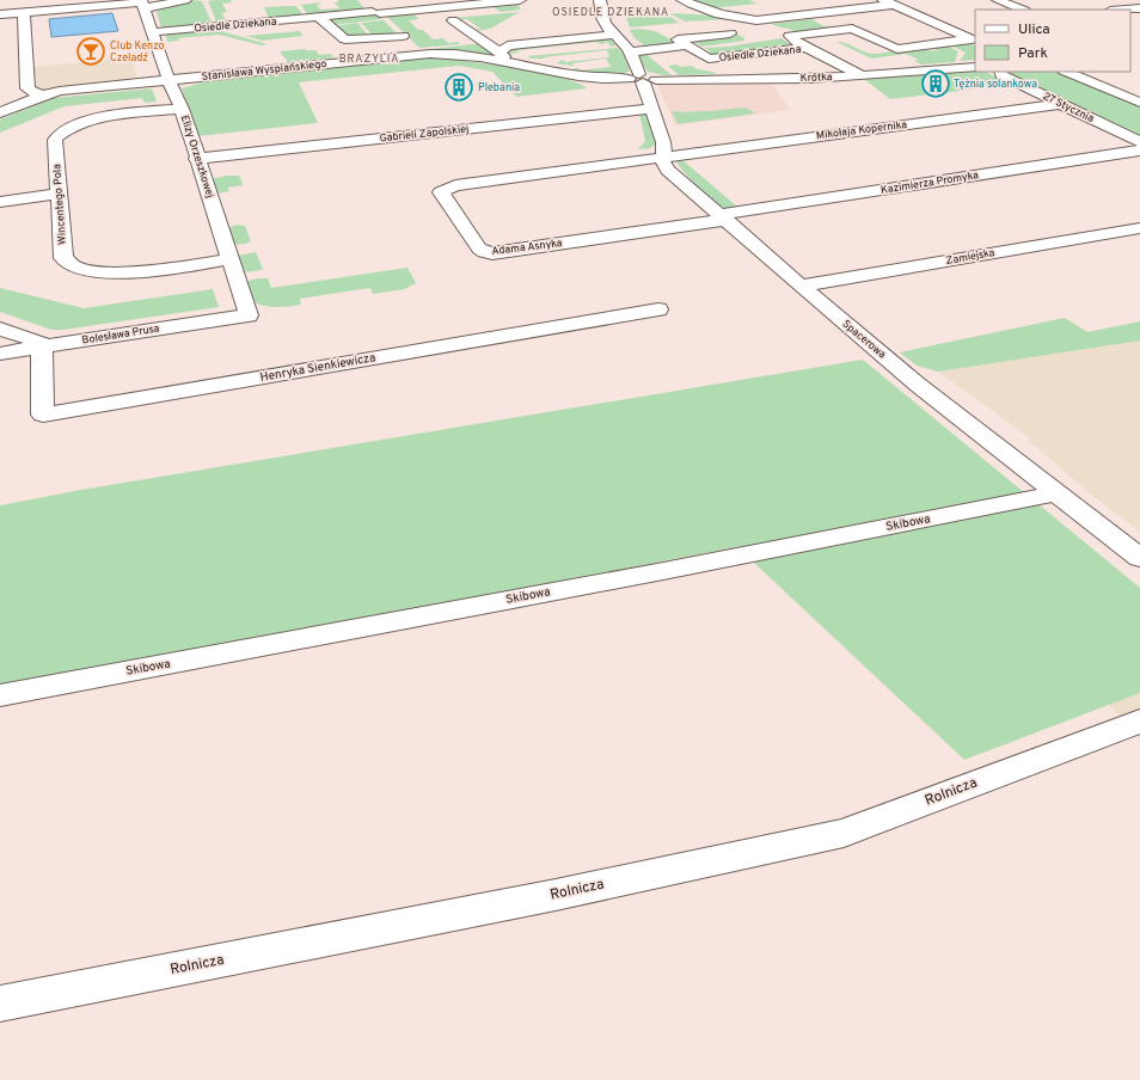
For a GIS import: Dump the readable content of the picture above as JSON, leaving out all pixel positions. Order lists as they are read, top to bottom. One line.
{"streets":{"street":["Osiedle Dziekana","Stanisława Wyspiańskiego","Krótka","27 Stycznia","Mikołaja Kopernika","Gabrieli Zapolskiej","Elizy Orzeszkowej","Kazimierza Promyka","Wincentego Pola","Adama Asnyka","Zamiejska","Bolesława Prusa","Spacerowa","Henryka Sienkiewicza","Skibowa","Rolnicza"]},"crossings":[["Osiedle Dziekana","Krótka"],["Osiedle Dziekana","Elizy Orzeszkowej"],["Stanisława Wyspiańskiego","Krótka"],["Stanisława Wyspiańskiego","Elizy Orzeszkowej"],["27 Stycznia","Mikołaja Kopernika"],["Mikołaja Kopernika","Adama Asnyka"],["Mikołaja Kopernika","Spacerowa"],["Gabrieli Zapolskiej","Elizy Orzeszkowej"],["Elizy Orzeszkowej","Wincentego Pola"],["Elizy Orzeszkowej","Bolesława Prusa"],["Kazimierza Promyka","Adama Asnyka"],["Kazimierza Promyka","Spacerowa"],["Adama Asnyka","Spacerowa"],["Zamiejska","Spacerowa"],["Bolesława Prusa","Henryka Sienkiewicza"],["Spacerowa","Skibowa"]],"districts":["OSIEDLE DZIEKANA","BRAZYLIA"],"places":{"bar":["Club Kenzo Czeladź"],"building":["Tężnia solankowa","Plebania"]},"legend":["Ulica","Park"]}
